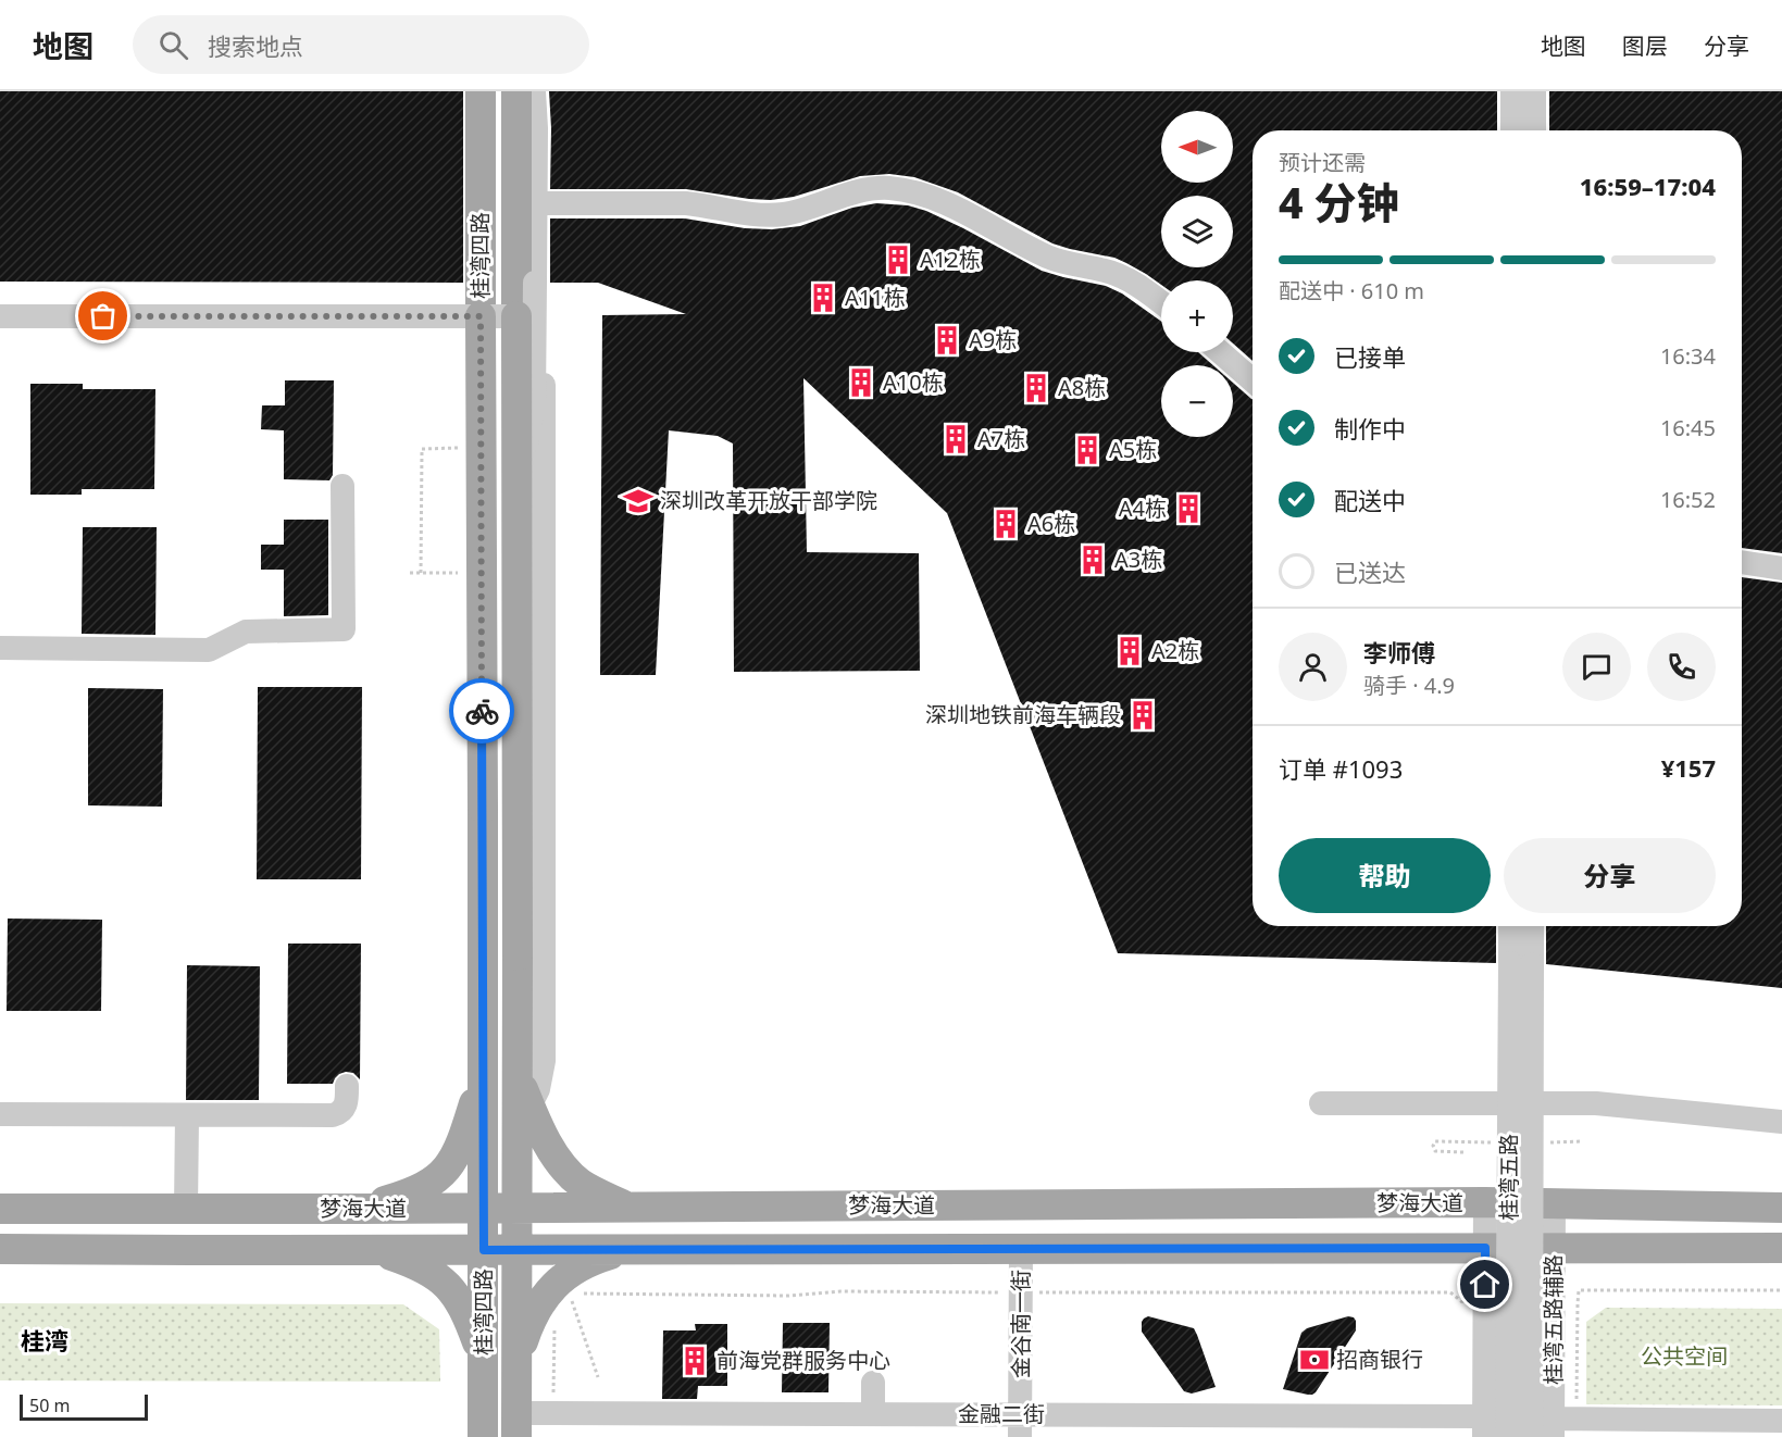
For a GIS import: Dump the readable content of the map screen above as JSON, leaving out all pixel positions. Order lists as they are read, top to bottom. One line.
{"streets":{"main road":["桂湾四路","梦海大道"],"street":["桂湾五路","桂湾五路辅路","金谷南一街","金融二街"]},"crossings":[["桂湾四路","梦海大道"],["桂湾四路","金融二街"],["梦海大道","桂湾五路辅路"],["梦海大道","金谷南一街"],["金谷南一街","金融二街"]],"districts":["桂湾"],"parks":["公共空间"],"places":{"building":["A12栋","A11栋","A9栋","A10栋","A8栋","A7栋","A5栋","A4栋","A6栋","A3栋","A2栋","深圳地铁前海车辆段","前海党群服务中心"],"school or university":["深圳改革开放干部学院"],"bank":["招商银行"]},"scale_bar":"50 m","north":"left","page":{"header":"地图","search":"搜索地点","nav":["地图","图层","分享"],"map_buttons":["+","−"],"heading":["4 分钟","预计还需","16:59–17:04"],"panel":["李师傅","骑手 · 4.9","订单 #1093","¥157"],"bar":"配送中 · 610 m","list":[["已接单","16:34"],["制作中","16:45"],["配送中","16:52"],"已送达"],"buttons":["帮助","分享"],"scale":"50 m"}}
